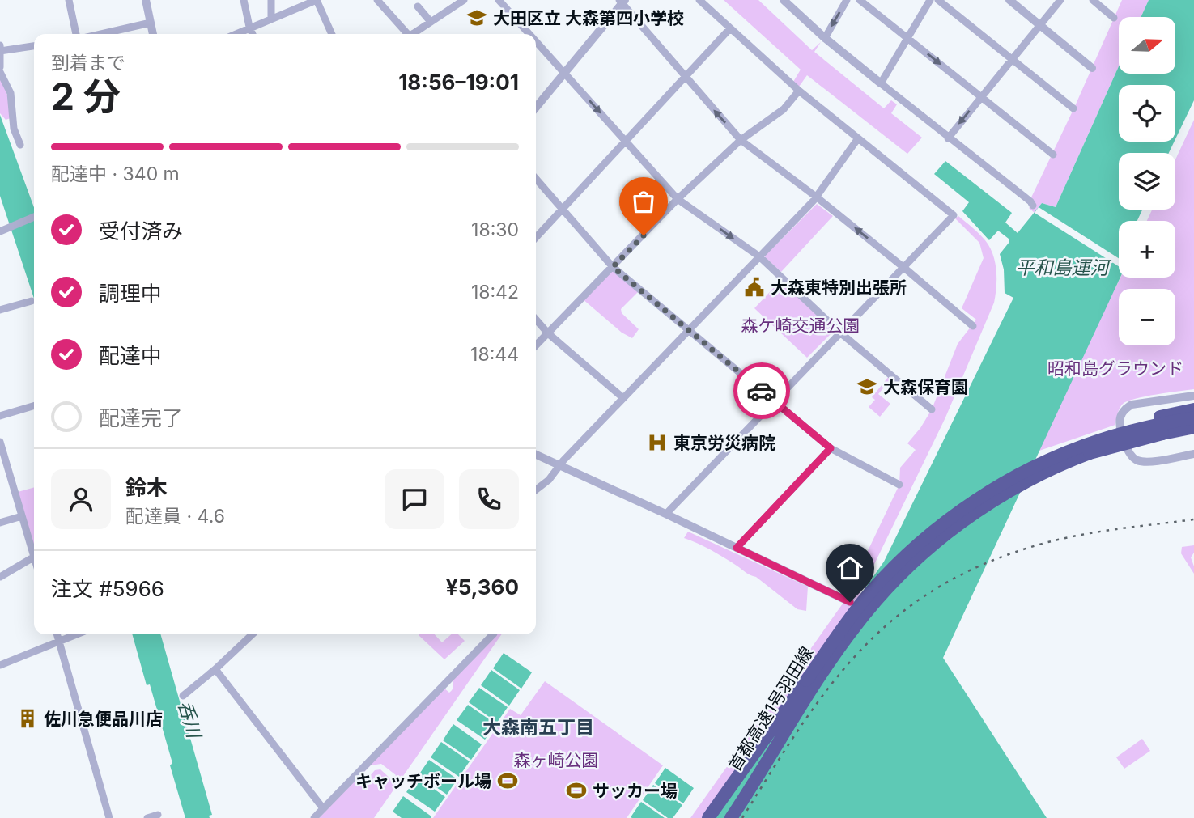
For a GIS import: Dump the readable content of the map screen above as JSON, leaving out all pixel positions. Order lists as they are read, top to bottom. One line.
{"streets":{"highway":["首都高速1号羽田線"]},"districts":["大森南五丁目"],"water":["平和島運河","呑川"],"parks":["森ケ崎交通公園","昭和島グラウンド","森ヶ崎公園"],"places":{"school or university":["大田区立 大森第四小学校","大森保育園"],"public building":["大森東特別出張所"],"hospital":["東京労災病院"],"building":["佐川急便品川店"],"sports":["キャッチボール場","サッカー場"]},"north":"right","page":{"map_buttons":["+","−"],"heading":["2 分","到着まで","18:56–19:01"],"panel":["鈴木","配達員 · 4.6","注文 #5966","¥5,360"],"bar":"配達中 · 340 m","list":[["受付済み","18:30"],["調理中","18:42"],["配達中","18:44"],"配達完了"]}}
